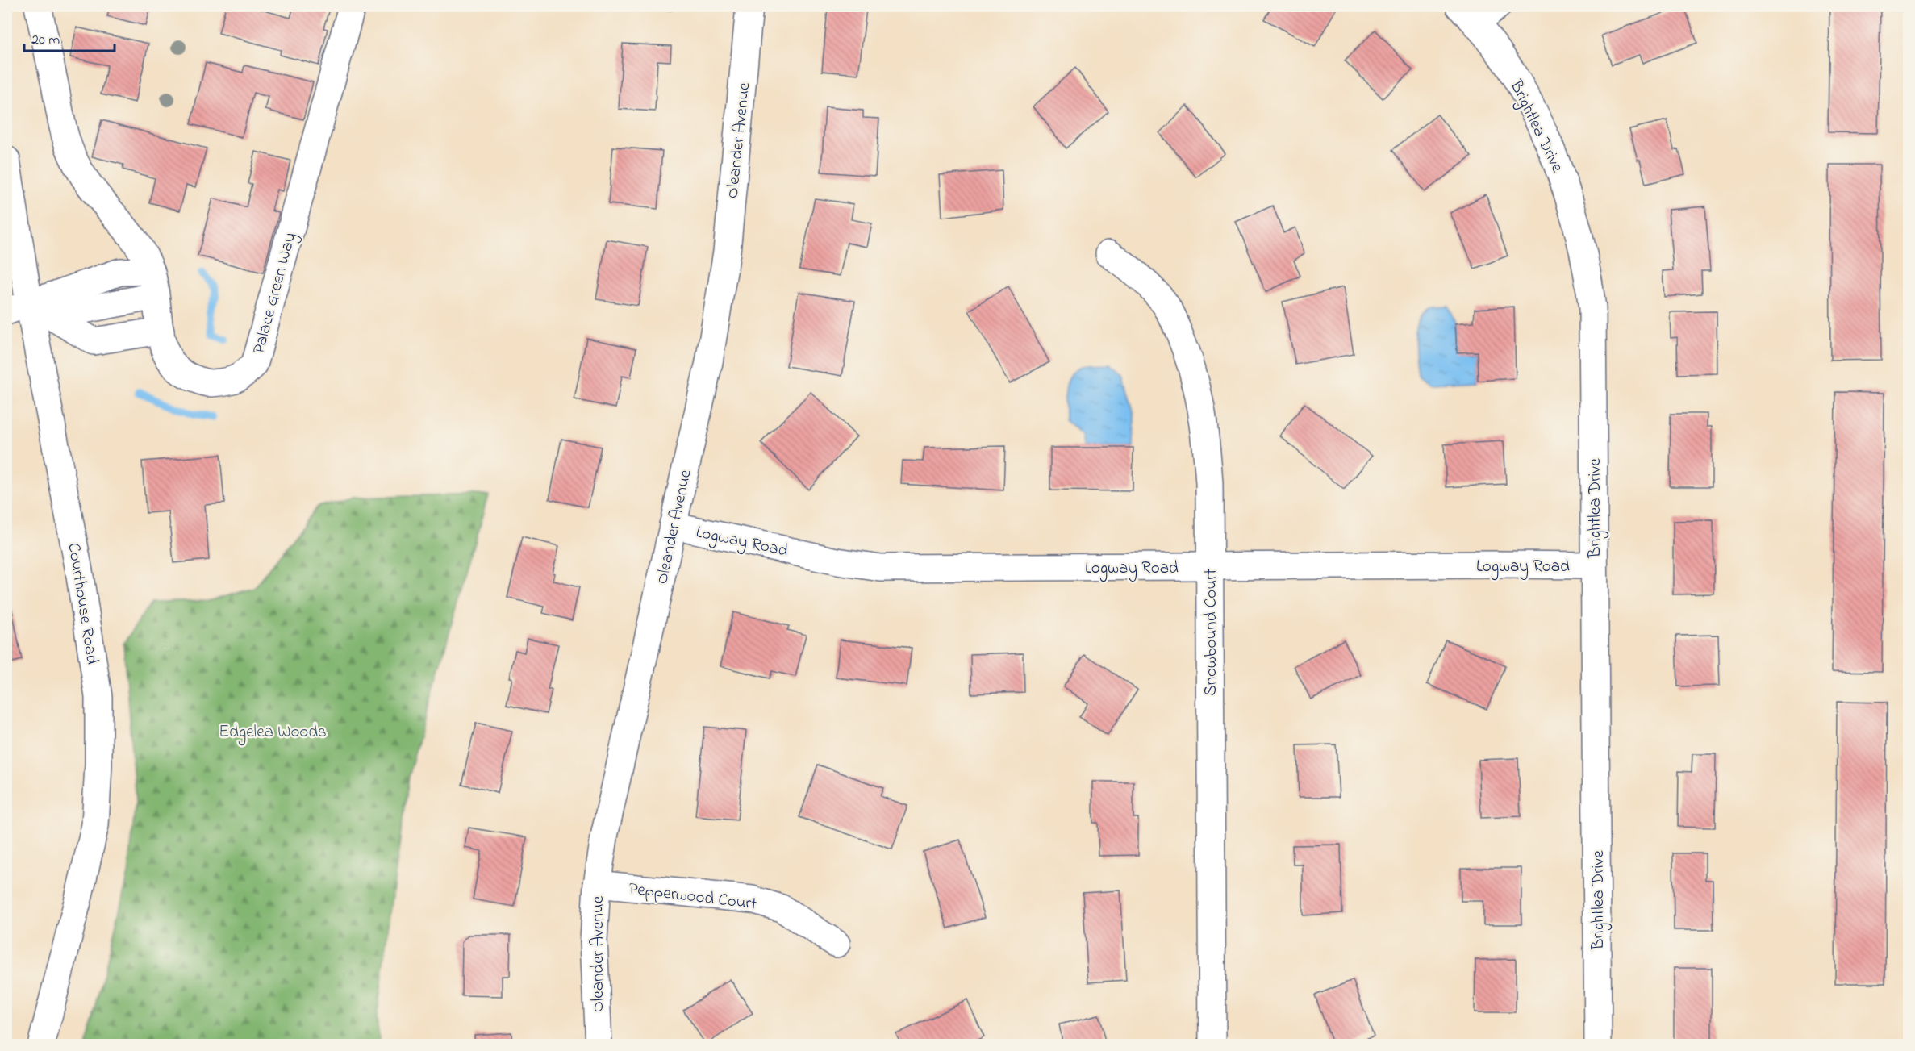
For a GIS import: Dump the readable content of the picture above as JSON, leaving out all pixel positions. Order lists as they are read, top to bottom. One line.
{"streets":{"street":["Brightlea Drive","Oleander Avenue","Palace Green Way","Logway Road","Courthouse Road","Snowbound Court","Pepperwood Court"]},"crossings":[["Brightlea Drive","Logway Road"],["Oleander Avenue","Logway Road"],["Oleander Avenue","Pepperwood Court"],["Logway Road","Snowbound Court"]],"parks":["Edgelea Woods"],"scale_bar":"20 m"}
